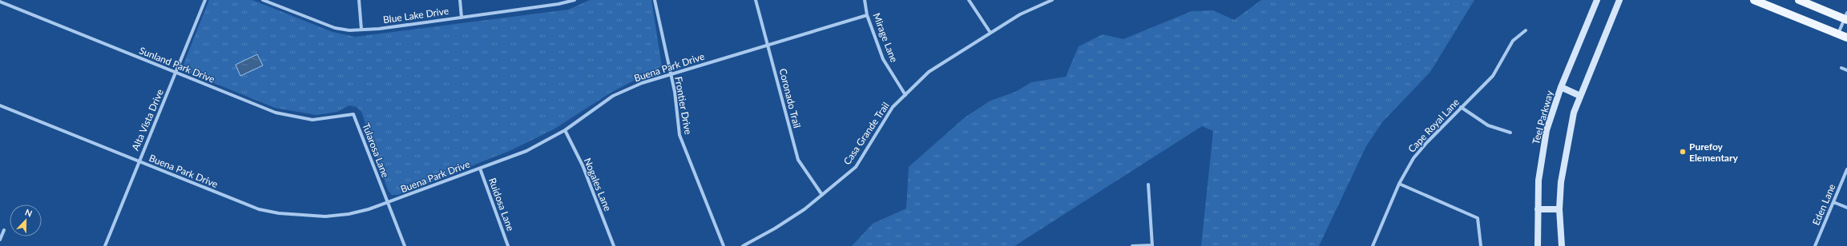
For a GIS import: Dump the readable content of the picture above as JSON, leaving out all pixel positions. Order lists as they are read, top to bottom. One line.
{"streets":{"main road":["Teel Parkway"],"street":["Blue Lake Drive","Mirage Lane","Sunland Park Drive","Buena Park Drive","Coronado Trail","Frontier Drive","Alta Vista Drive","Cape Royal Lane","Casa Grande Trail","Tularosa Lane","Nogales Lane","Ruidosa Lane","Eden Lane"]},"crossings":[["Mirage Lane","Buena Park Drive"],["Mirage Lane","Casa Grande Trail"],["Sunland Park Drive","Alta Vista Drive"],["Sunland Park Drive","Tularosa Lane"],["Buena Park Drive","Coronado Trail"],["Buena Park Drive","Frontier Drive"],["Buena Park Drive","Alta Vista Drive"],["Buena Park Drive","Tularosa Lane"],["Buena Park Drive","Nogales Lane"],["Buena Park Drive","Ruidosa Lane"],["Coronado Trail","Casa Grande Trail"]],"places":["Purefoy Elementary"],"north":"top"}
